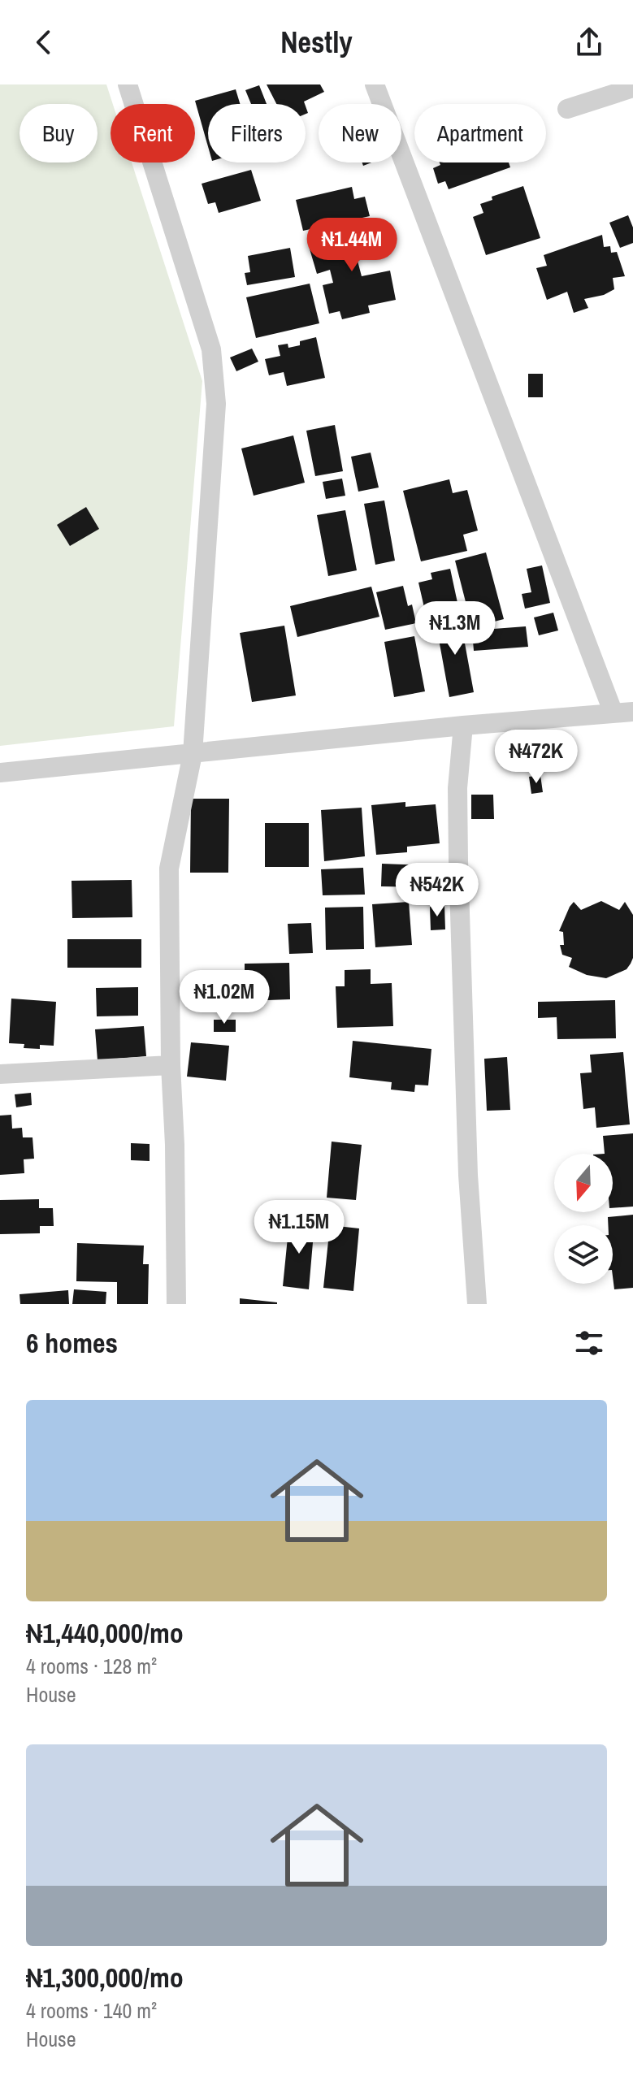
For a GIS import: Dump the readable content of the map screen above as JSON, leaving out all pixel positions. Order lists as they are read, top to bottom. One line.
{"north":"bottom","page":{"header":"Nestly","chip":["Buy","Rent","Filters","New","Apartment"],"price":["₦1.44M","₦1.3M","₦472K","₦542K","₦1.02M","₦1.15M"],"heading":"6 homes","list":[{"name":"₦1,440,000/mo","note":"4 rooms · 128 m² · House"},{"name":"₦1,300,000/mo","note":"4 rooms · 140 m² · House"}]}}
